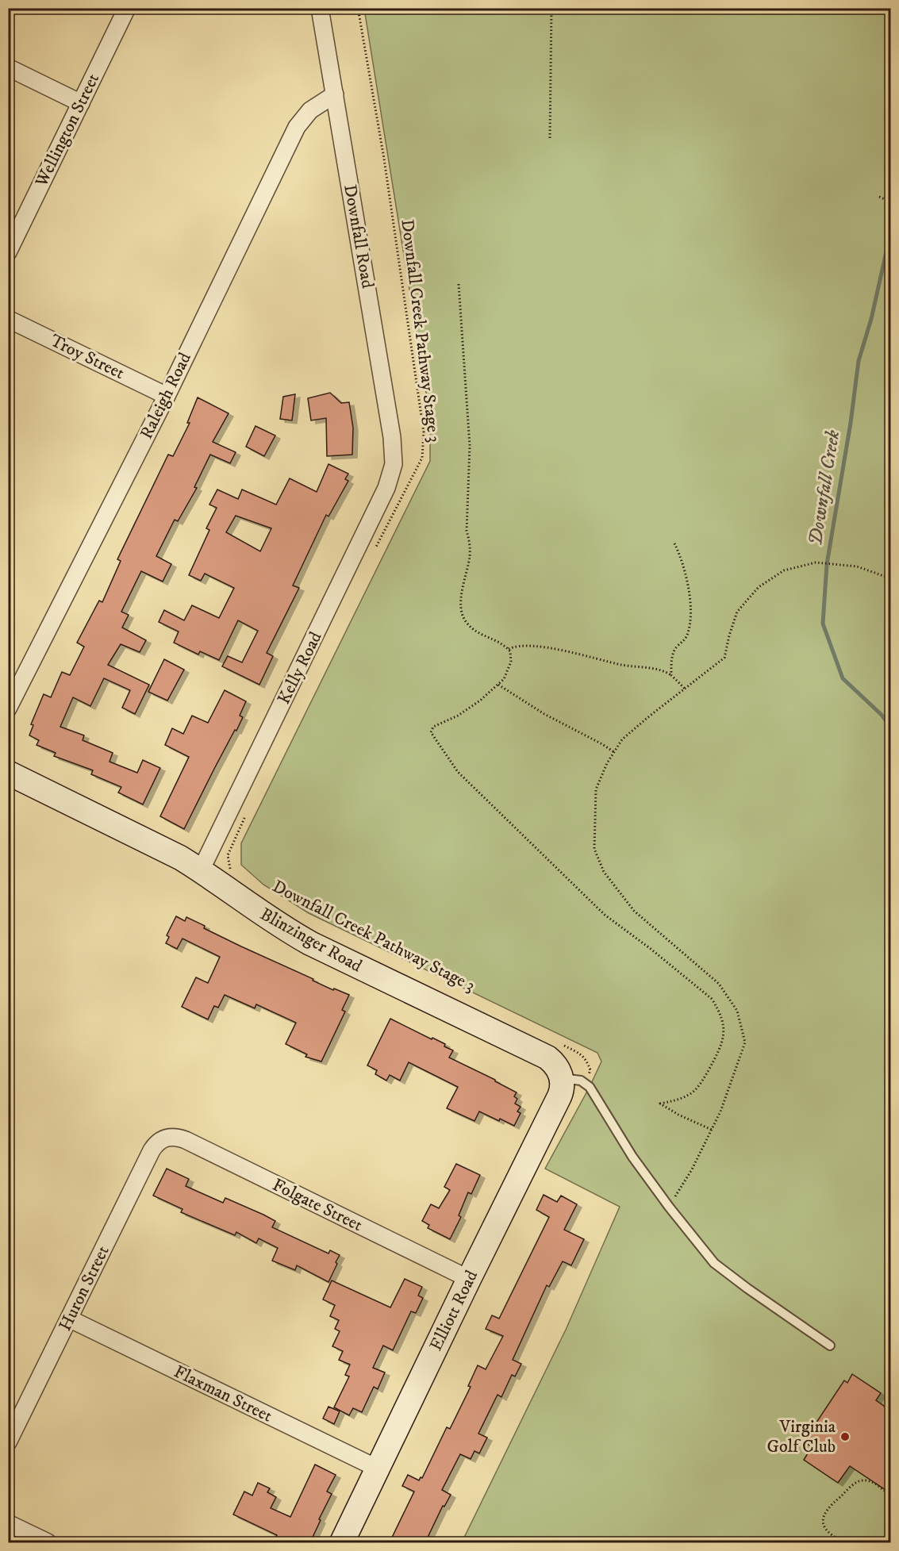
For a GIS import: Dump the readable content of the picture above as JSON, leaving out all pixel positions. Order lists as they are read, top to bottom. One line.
{"streets":{"street":["Wellington Street","Downfall Road","Troy Street","Raleigh Road","Kelly Road","Blinzinger Road","Folgate Street","Huron Street","Elliott Road","Flaxman Street"],"path":["Downfall Creek Pathway Stage 3"]},"crossings":[["Downfall Road","Raleigh Road"],["Downfall Road","Kelly Road"],["Troy Street","Raleigh Road"],["Kelly Road","Blinzinger Road"],["Blinzinger Road","Elliott Road"],["Folgate Street","Huron Street"],["Folgate Street","Elliott Road"],["Huron Street","Flaxman Street"],["Elliott Road","Flaxman Street"]],"water":["Downfall Creek"],"places":["Virginia Golf Club"]}
